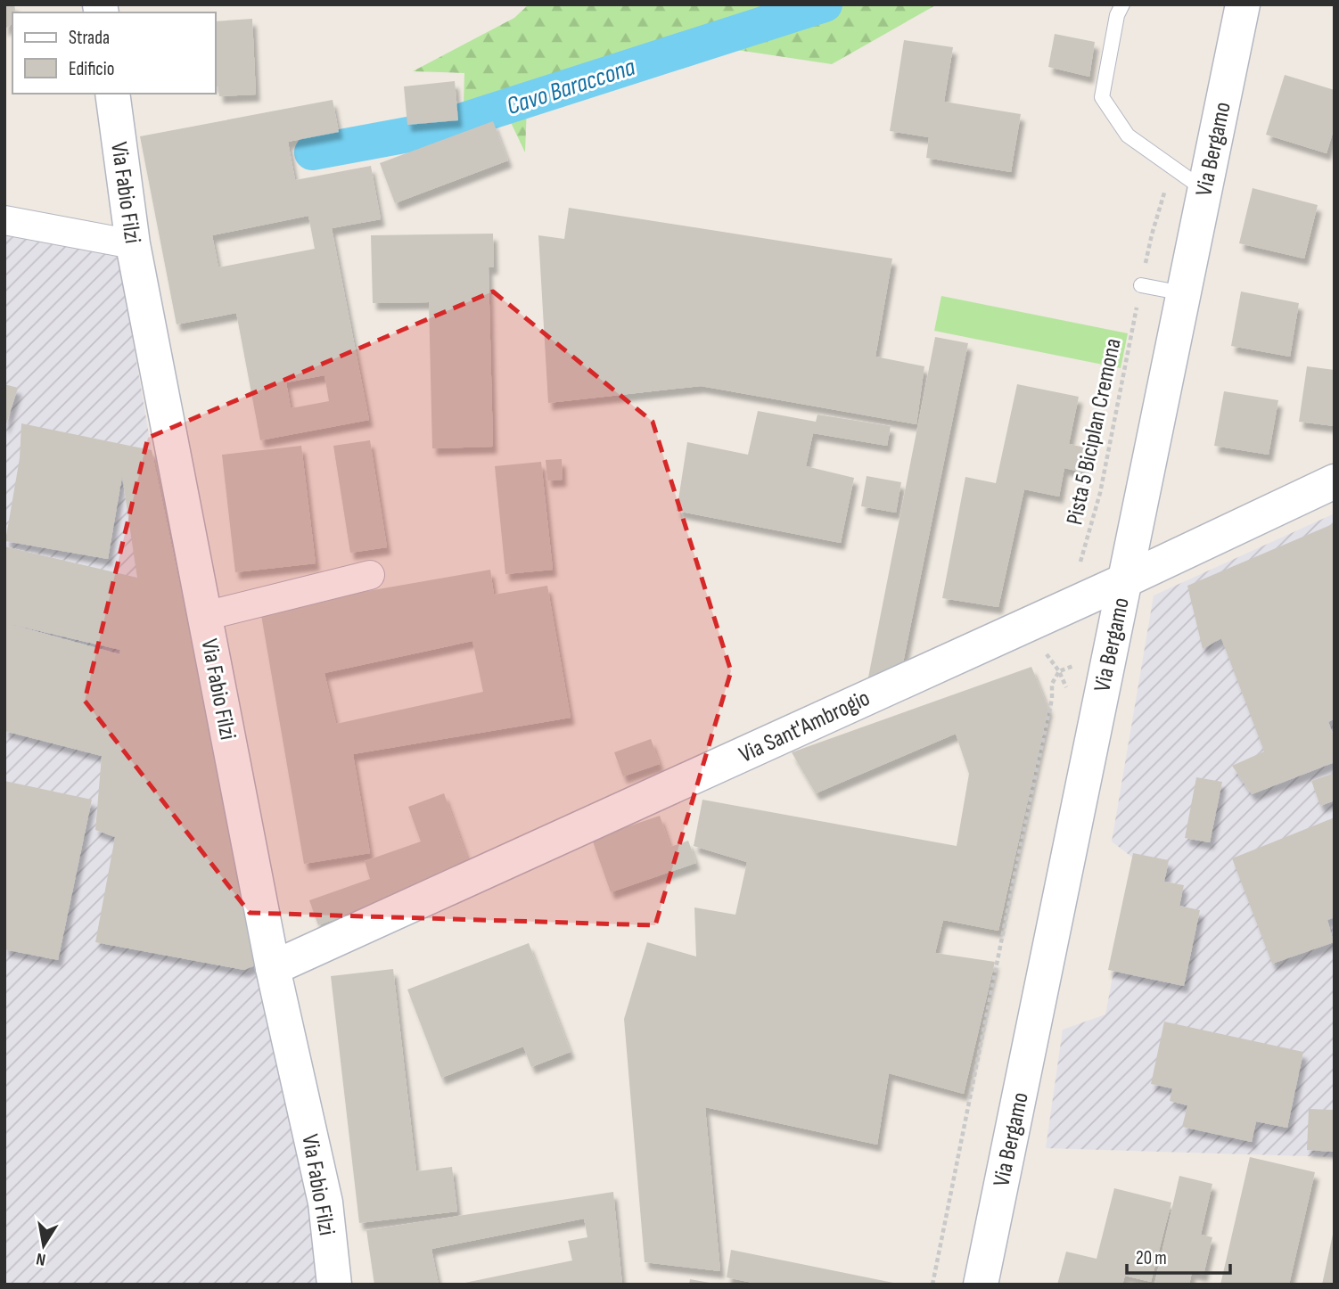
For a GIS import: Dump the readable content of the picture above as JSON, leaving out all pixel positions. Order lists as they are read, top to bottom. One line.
{"streets":{"street":["Via Bergamo","Via Fabio Filzi","Via Sant'Ambrogio"],"path":["Pista 5 Biciplan Cremona"]},"crossings":[["Via Bergamo","Via Sant'Ambrogio"],["Via Fabio Filzi","Via Sant'Ambrogio"]],"water":["Cavo Baraccona"],"legend":["Strada","Edificio"],"scale_bar":"20 m","north":"bottom"}
